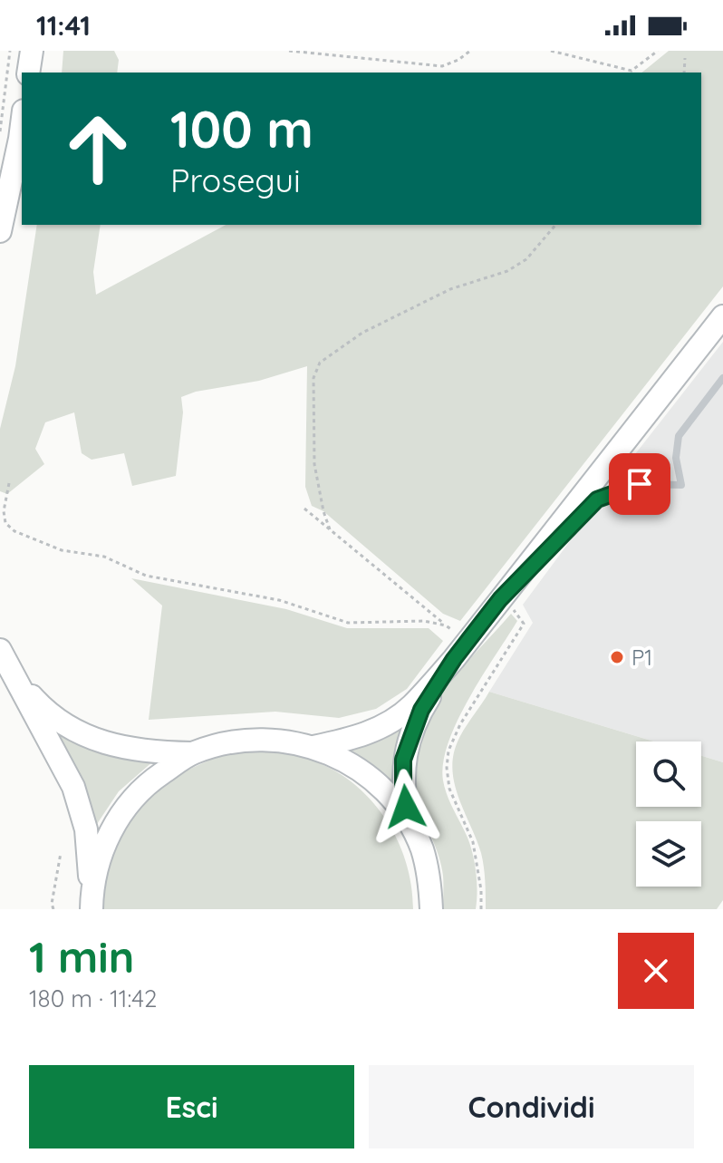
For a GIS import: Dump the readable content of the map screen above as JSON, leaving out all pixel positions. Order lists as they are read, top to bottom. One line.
{"places":["P1"],"page":{"status":"11:41","turn":["100 m","Prosegui"],"heading":["1 min","180 m · 11:42"],"buttons":["Esci","Condividi"]}}
